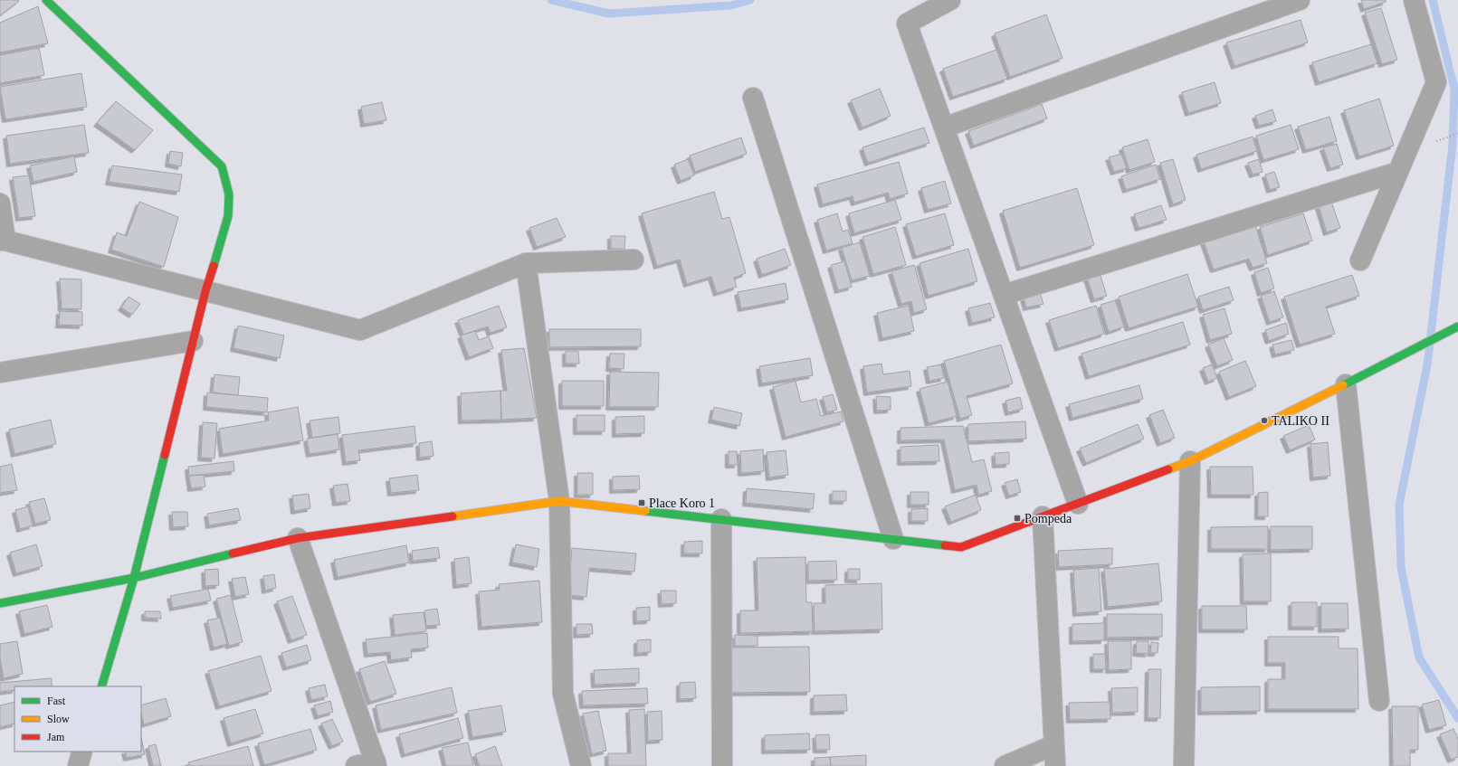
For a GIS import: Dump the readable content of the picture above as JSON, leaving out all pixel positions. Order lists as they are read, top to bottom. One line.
{"places":{"other":["TALIKO II"],"transit":["Place Koro 1","Pompeda"]},"legend":["Fast","Slow","Jam"]}
